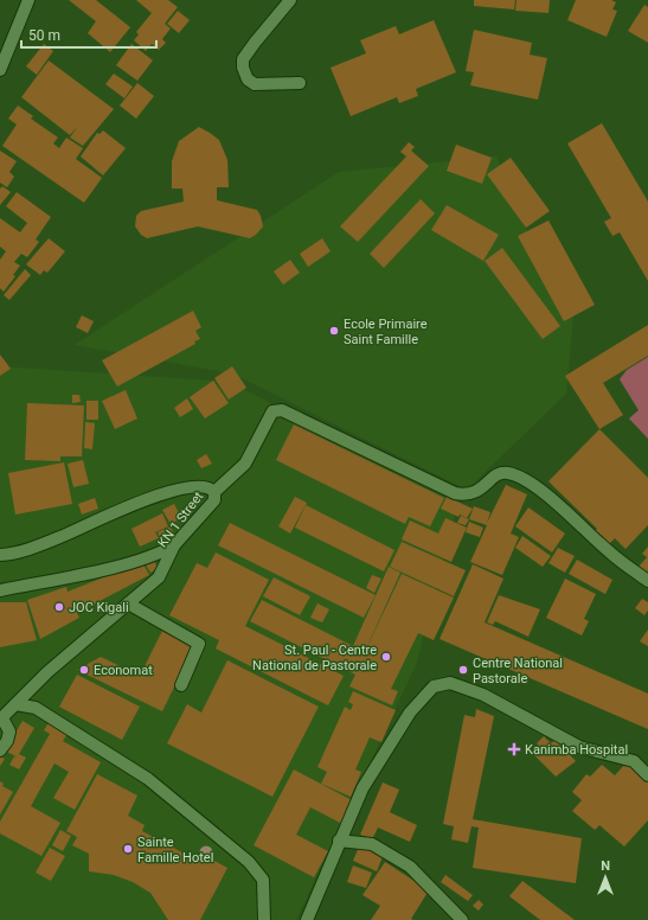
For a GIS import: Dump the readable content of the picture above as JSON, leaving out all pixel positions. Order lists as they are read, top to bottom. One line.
{"streets":{"street":["KN 1 Street"]},"places":{"other":["Ecole Primaire Saint Famille","JOC Kigali","St. Paul - Centre National de Pastorale","Economat","Centre National Pastorale","Sainte Famille Hotel"],"health":["Kanimba Hospital"]},"scale_bar":"50 m","north":"top"}
